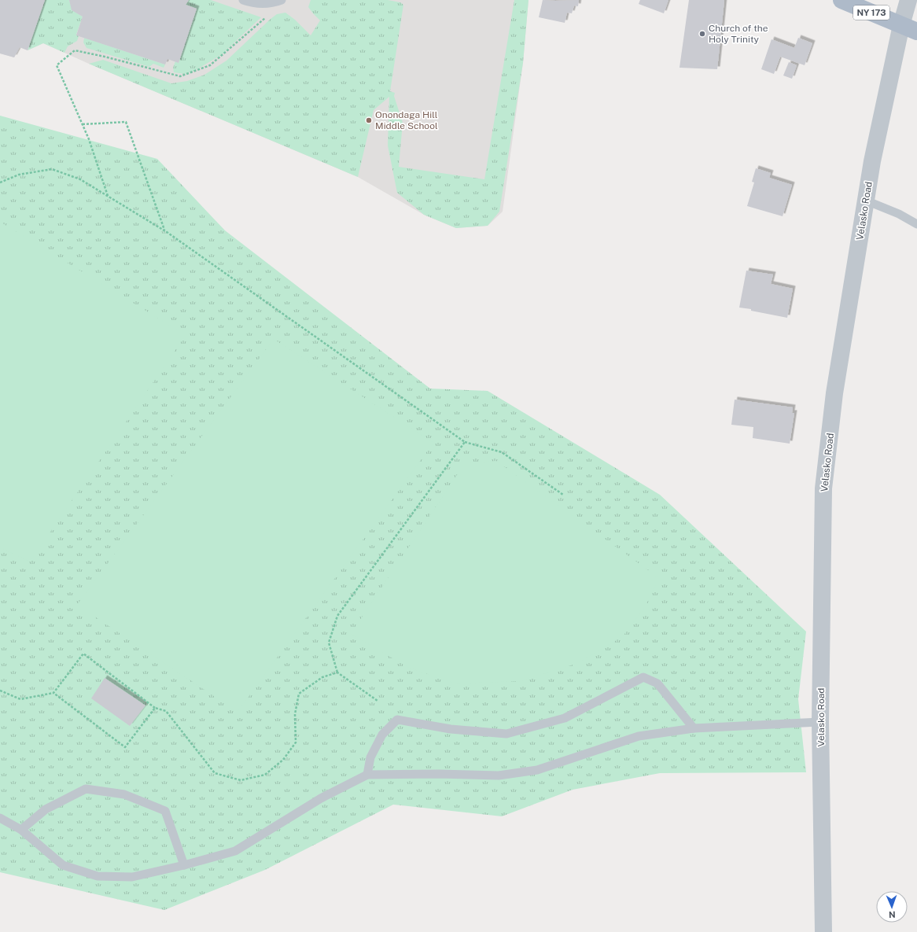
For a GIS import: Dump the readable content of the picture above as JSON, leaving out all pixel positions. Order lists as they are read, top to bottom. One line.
{"streets":{"main road":["NY 173"],"street":["Velasko Road"]},"crossings":[["NY 173","Velasko Road"]],"places":["Church of the Holy Trinity","Onondaga Hill Middle School"],"north":"bottom"}
